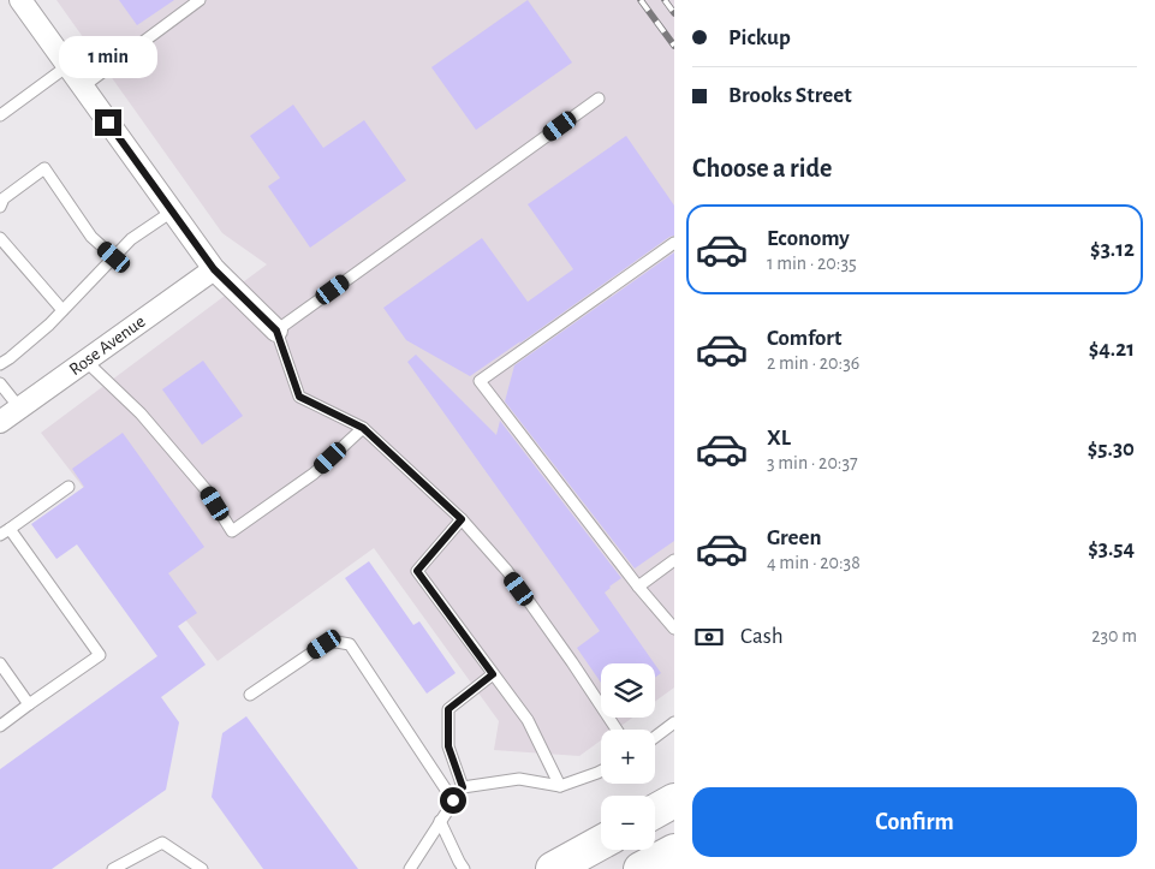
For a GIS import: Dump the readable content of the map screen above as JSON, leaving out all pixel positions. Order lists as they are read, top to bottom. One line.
{"streets":{"street":["Rose Avenue"]},"page":{"banner":["Pickup","Brooks Street"],"bubble":"1 min","heading":"Choose a ride","list":[{"name":"Economy","note":"1 min · 20:35","value":"$3.12"},{"name":"Comfort","note":"2 min · 20:36","value":"$4.21"},{"name":"XL","note":"3 min · 20:37","value":"$5.30"},{"name":"Green","note":"4 min · 20:38","value":"$3.54"}],"pay":["Cash","230 m"],"map_buttons":["+","−"],"buttons":"Confirm"}}
